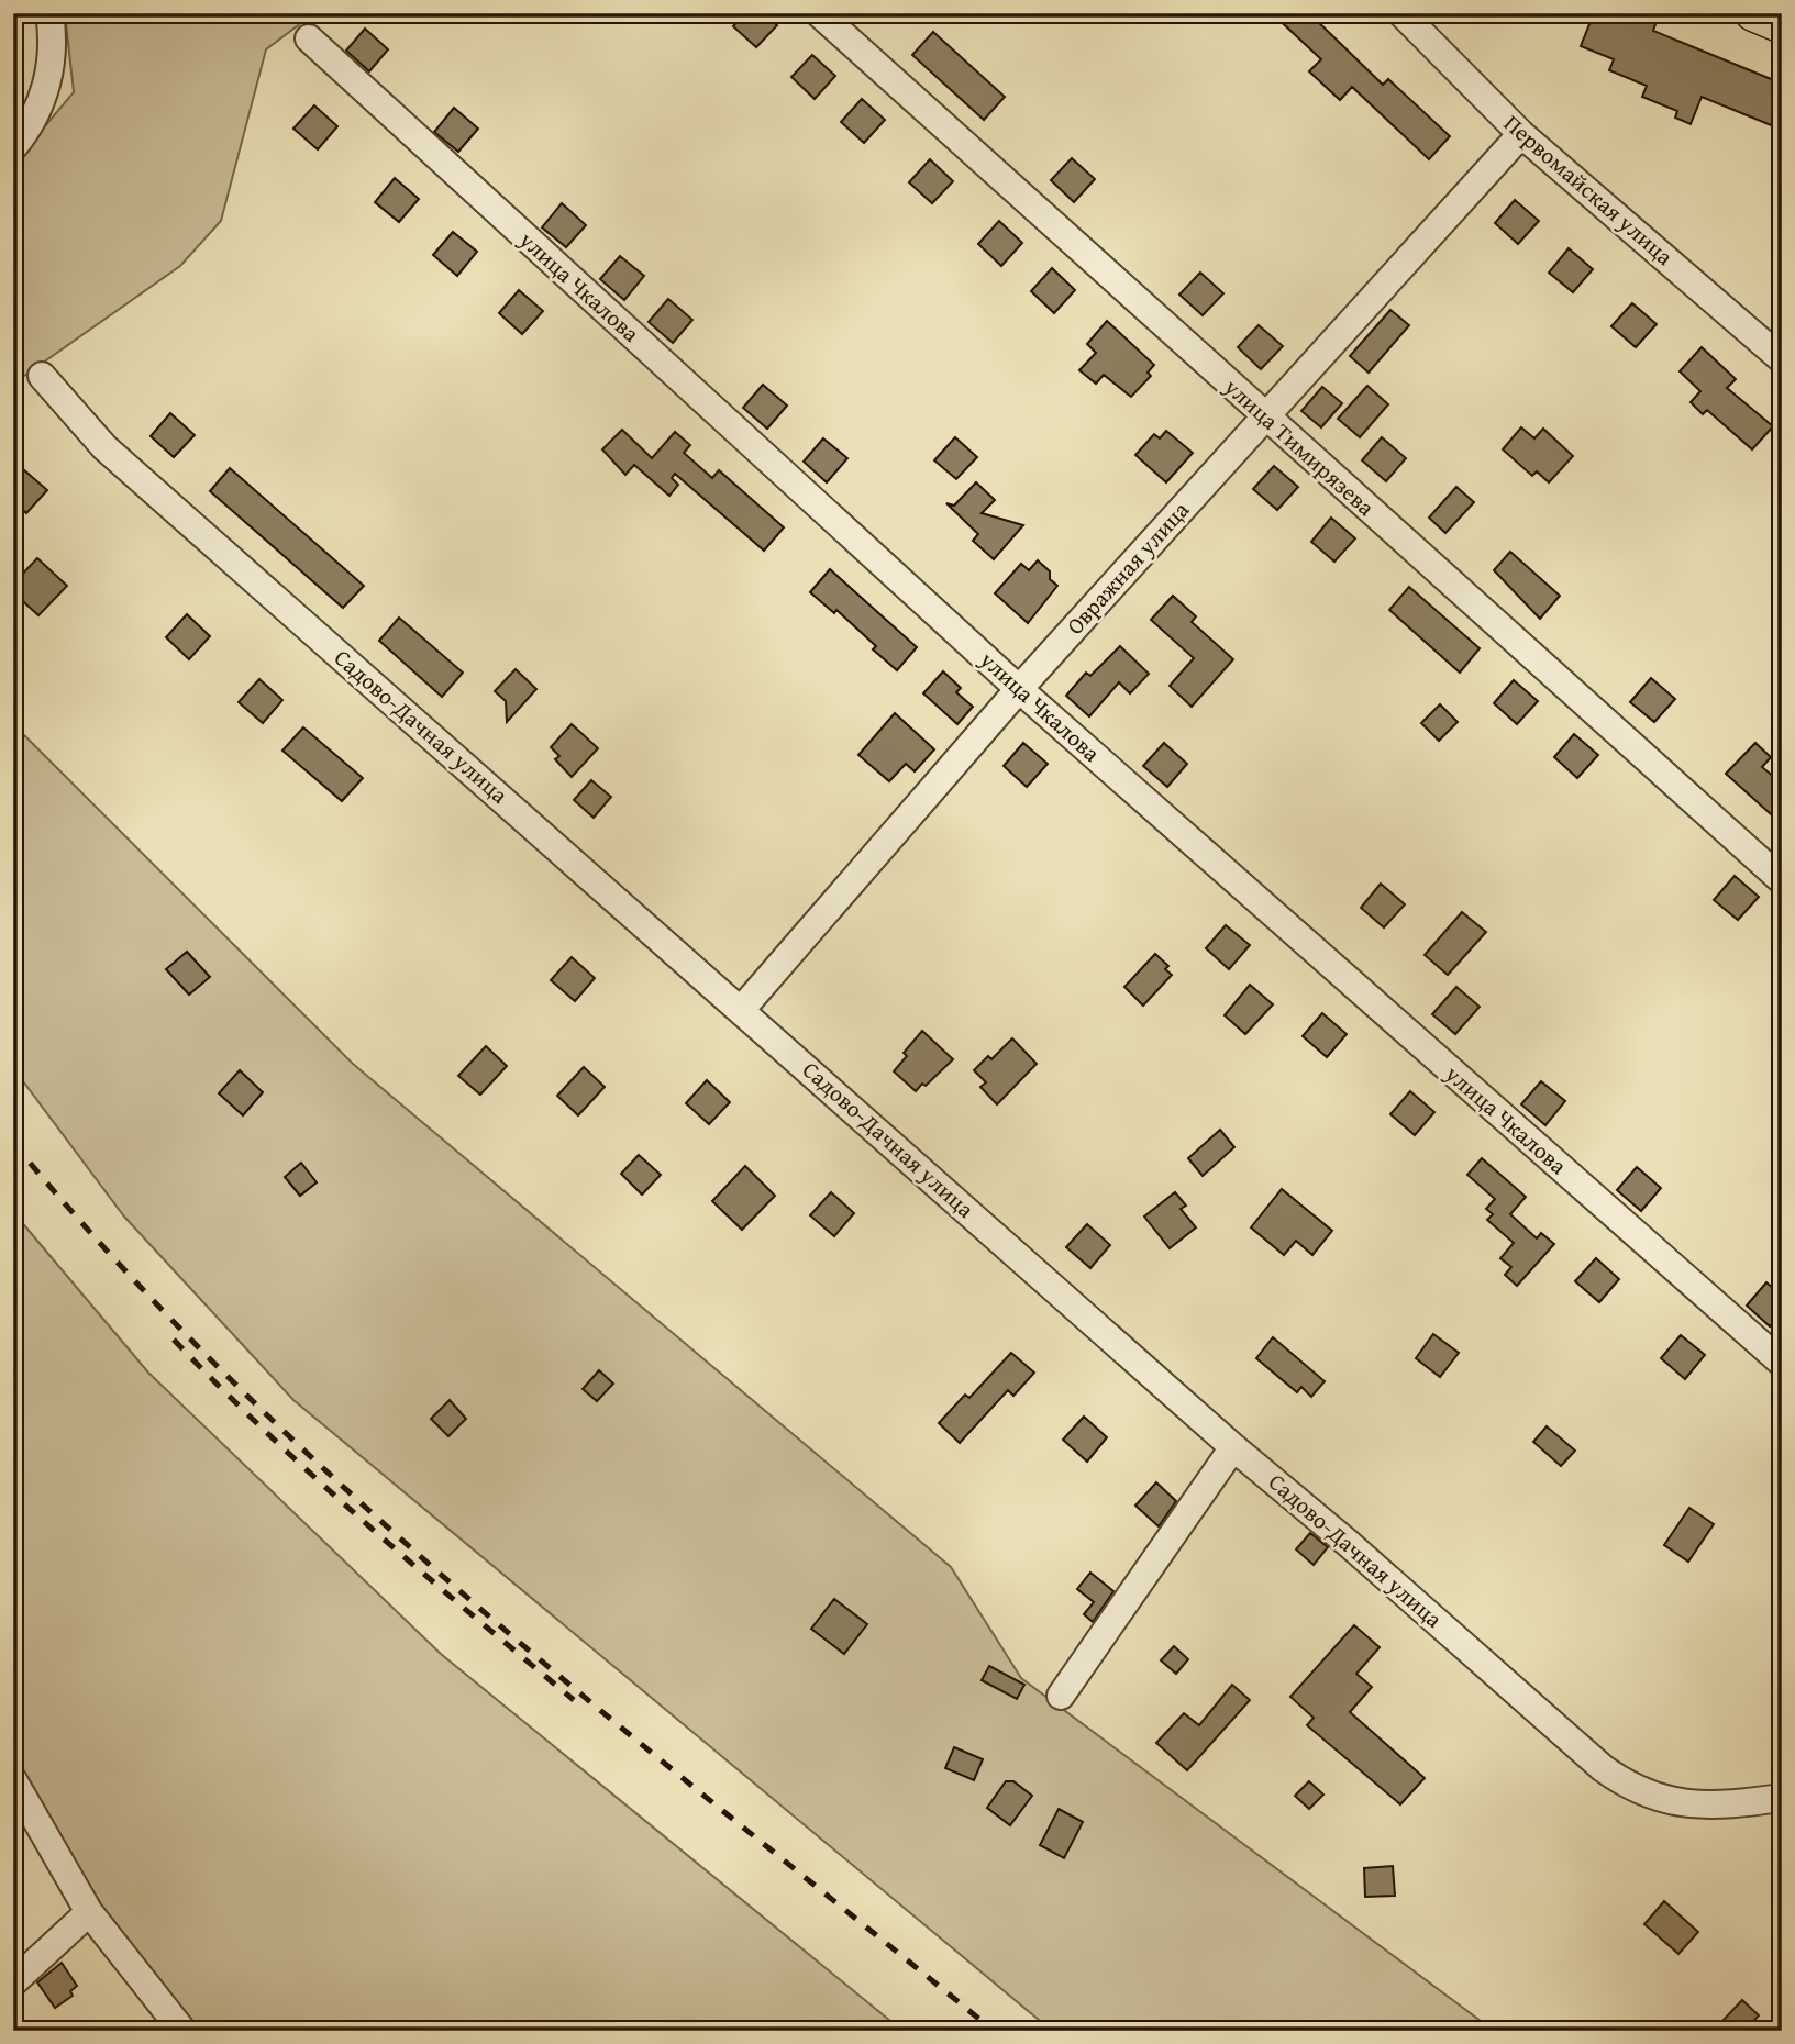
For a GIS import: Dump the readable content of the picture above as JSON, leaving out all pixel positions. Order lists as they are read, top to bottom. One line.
{"streets":{"street":["Первомайская улица","улица Чкалова","улица Тимирязева","Овражная улица","Садово-Дачная улица"]},"crossings":[["Первомайская улица","Овражная улица"],["улица Чкалова","Овражная улица"],["улица Тимирязева","Овражная улица"],["Овражная улица","Садово-Дачная улица"]]}
